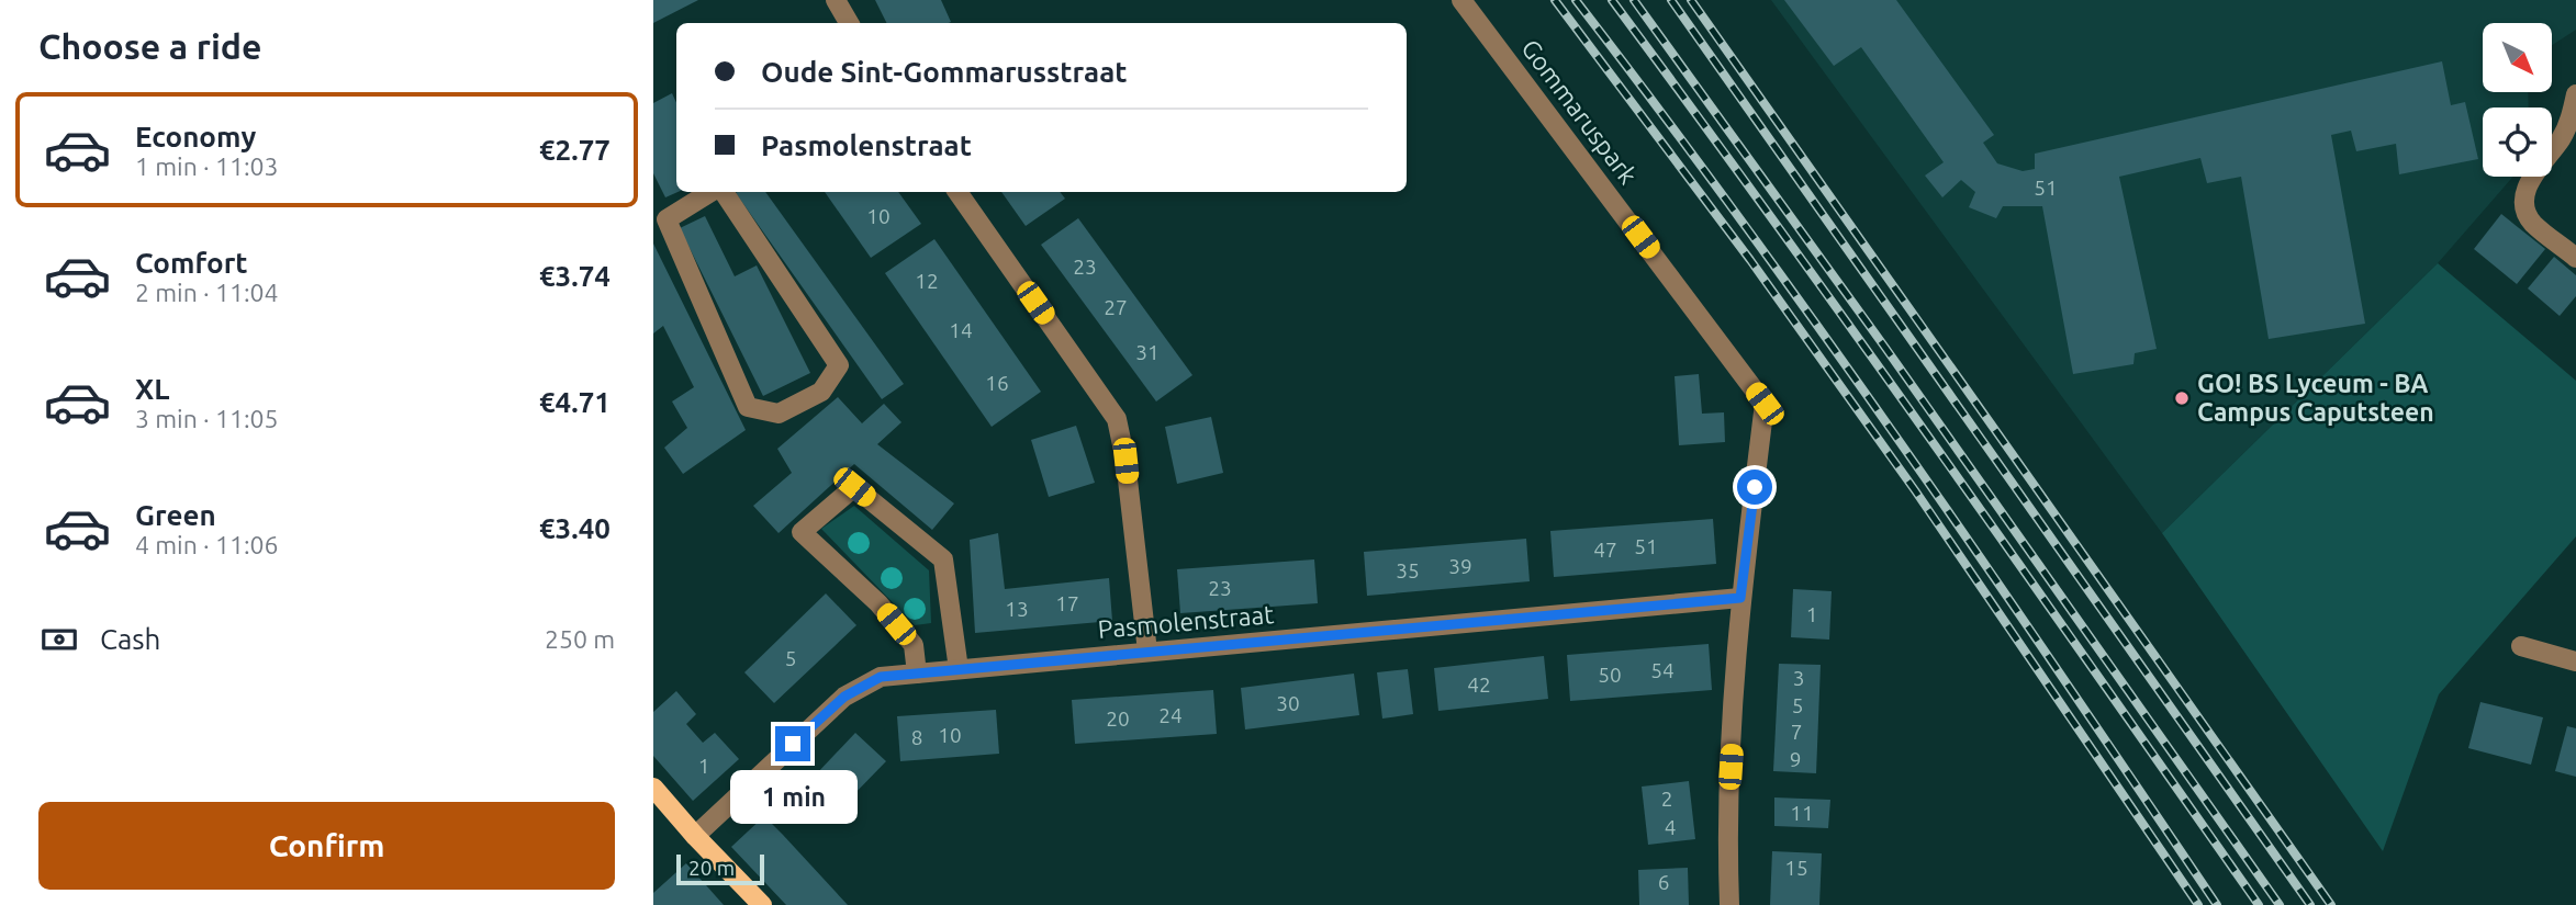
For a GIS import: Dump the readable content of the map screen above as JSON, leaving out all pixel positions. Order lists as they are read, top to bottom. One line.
{"streets":{"street":["Gommaruspark","Pasmolenstraat"]},"crossings":[["Gommaruspark","Pasmolenstraat"]],"places":["GO! BS Lyceum - BA Campus Caputsteen"],"house_numbers":["51","10","23","12","27","14","31","16","51","47","39","35","23","17","13","1","5","54","50","3","42","30","5","24","20","7","10","8","9","1","2","11","4","15","6"],"scale_bar":"20 m","north":"bottom right","page":{"heading":"Choose a ride","banner":["Oude Sint-Gommarusstraat","Pasmolenstraat"],"list":[{"name":"Economy","note":"1 min · 11:03","value":"€2.77"},{"name":"Comfort","note":"2 min · 11:04","value":"€3.74"},{"name":"XL","note":"3 min · 11:05","value":"€4.71"},{"name":"Green","note":"4 min · 11:06","value":"€3.40"}],"pay":["Cash","250 m"],"bubble":"1 min","buttons":"Confirm","scale":"20 m"}}
